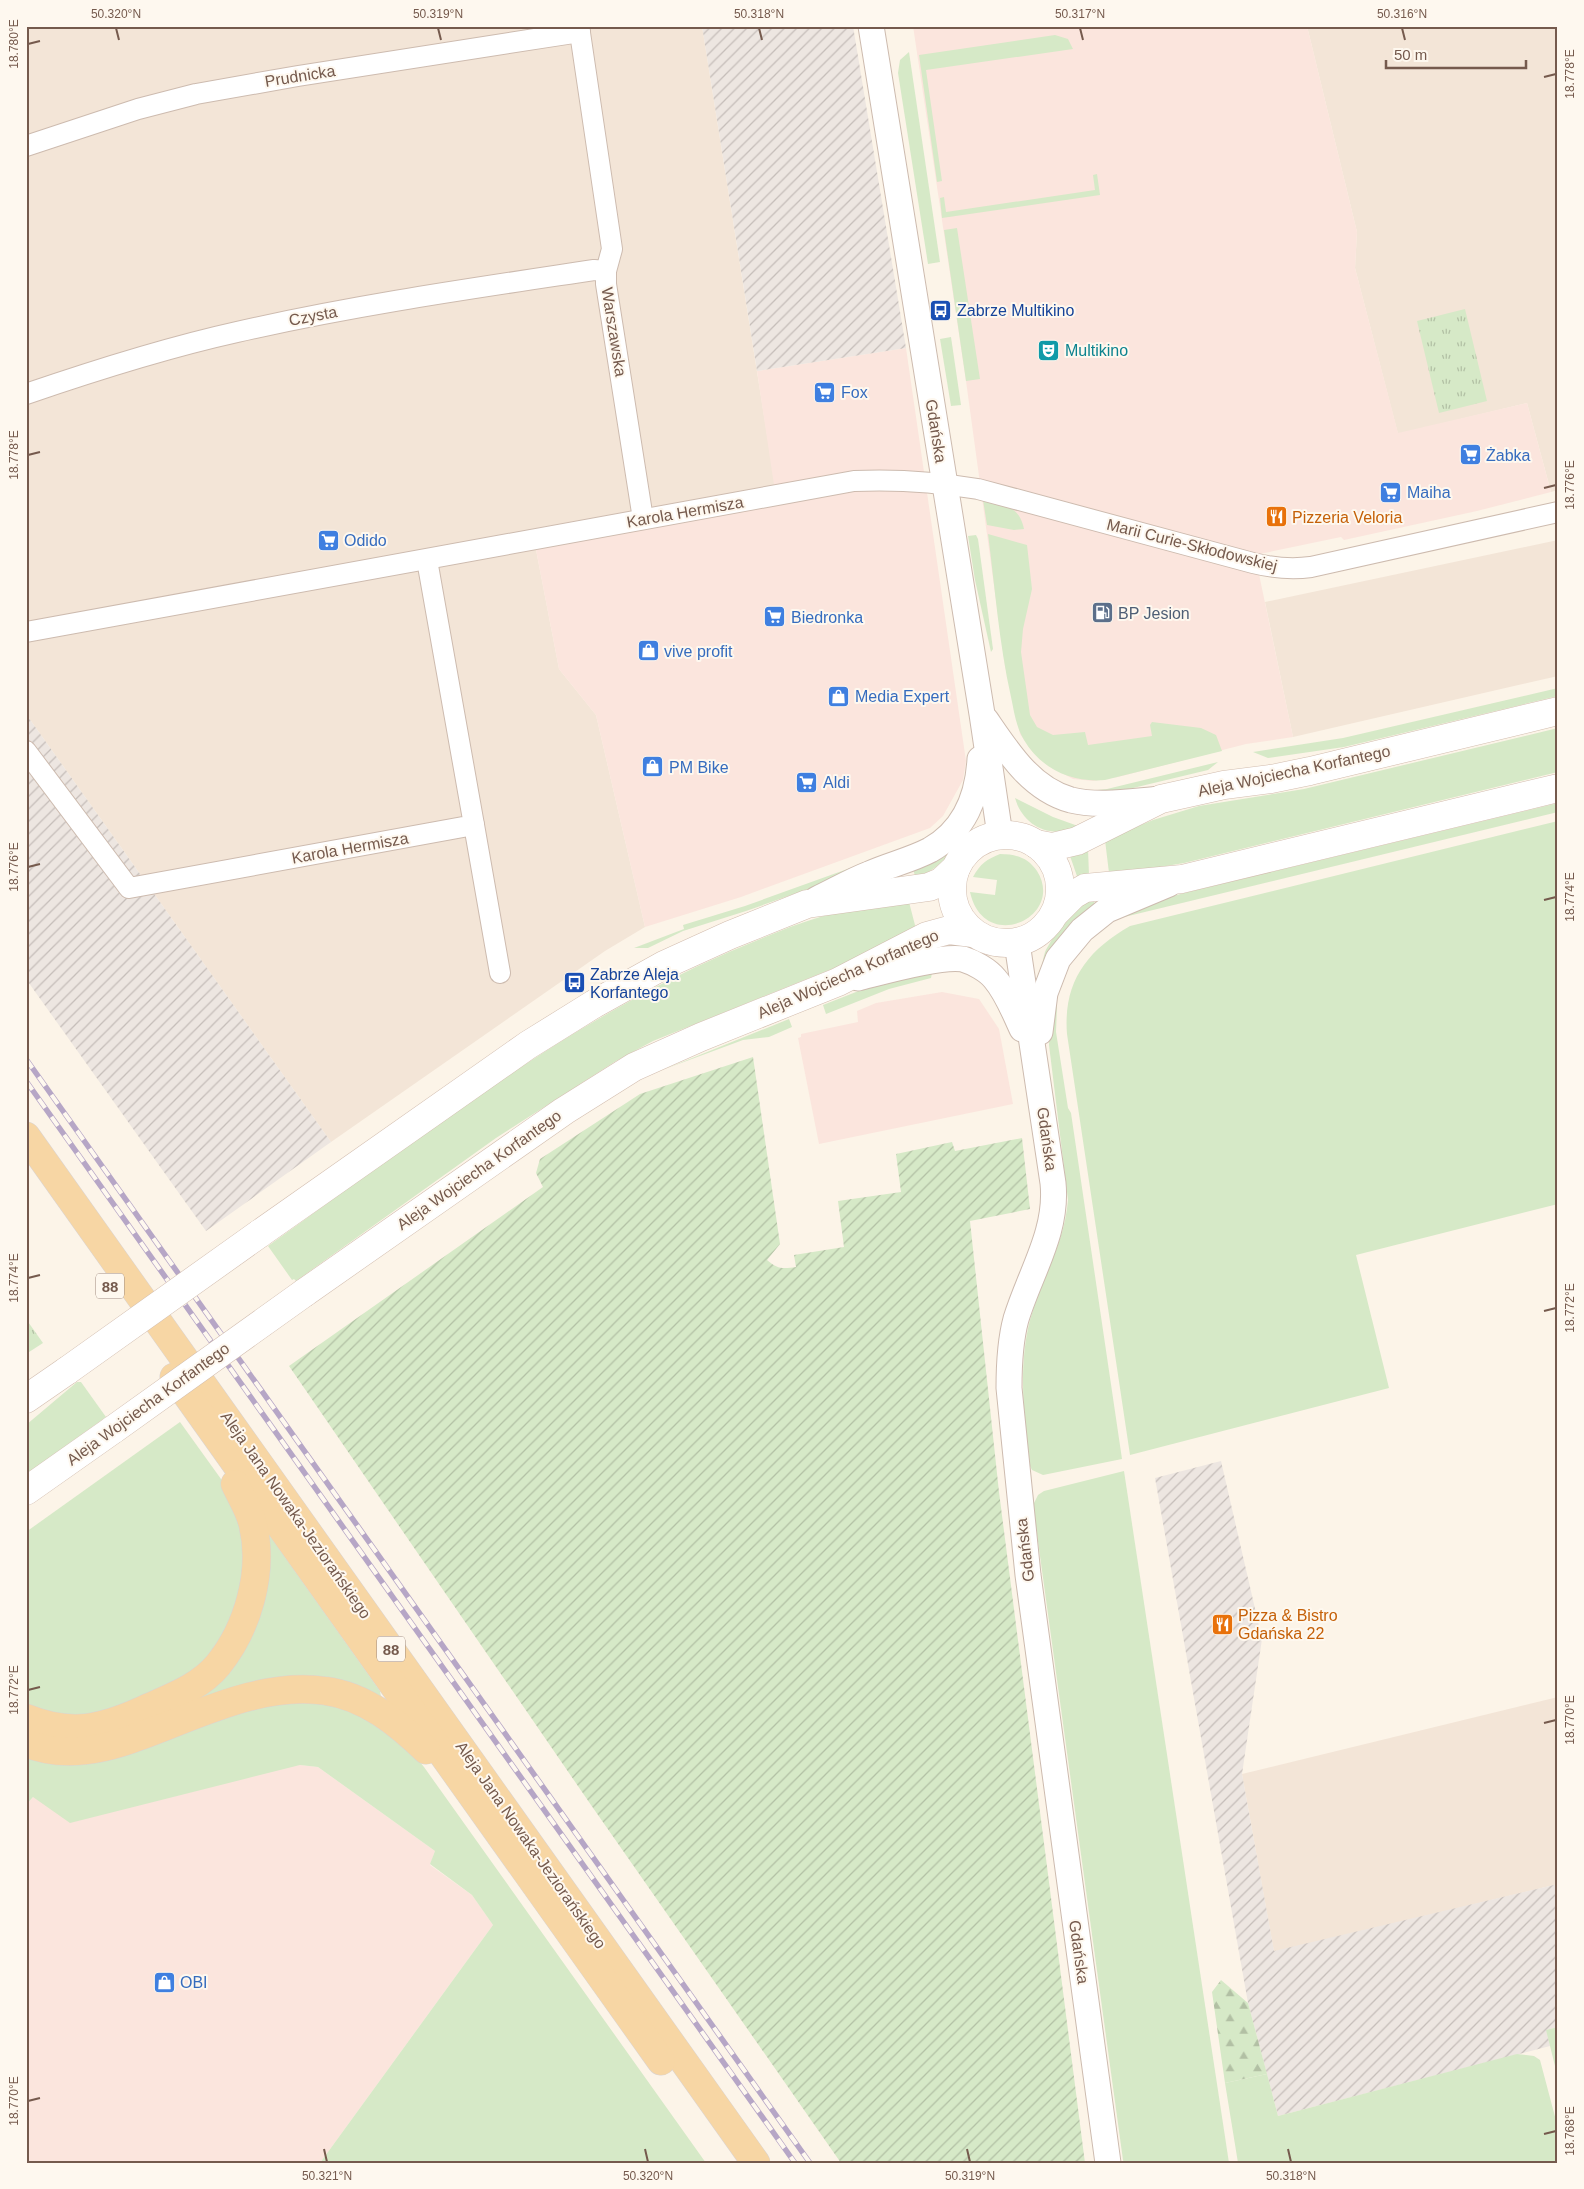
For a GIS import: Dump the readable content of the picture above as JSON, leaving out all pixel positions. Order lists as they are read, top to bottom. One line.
{"streets":{"main road":["Aleja Wojciecha Korfantego","88","Aleja Jana Nowaka-Jeziorańskiego"],"street":["Prudnicka","Czysta","Warszawska","Gdańska","Karola Hermisza","Marii Curie-Skłodowskiej"]},"crossings":[["Prudnicka","Warszawska"],["Czysta","Warszawska"],["Warszawska","Karola Hermisza"],["Gdańska","Karola Hermisza"],["Gdańska","Marii Curie-Skłodowskiej"],["Gdańska","Aleja Wojciecha Korfantego"],["Karola Hermisza","Marii Curie-Skłodowskiej"]],"places":{"bus stop":["Zabrze Multikino","Zabrze Aleja Korfantego"],"theatre":["Multikino"],"supermarket":["Fox","Żabka","Maiha","Odido","Biedronka","Aldi"],"restaurant":["Pizzeria Veloria","Pizza & Bistro Gdańska 22"],"fuel station":["BP Jesion"],"shop":["vive profit","Media Expert","PM Bike","OBI"]},"scale_bar":"50 m","coordinates":["50.320°N","50.319°N","50.318°N","50.317°N","50.316°N","18.780°E","18.778°E","18.776°E","18.774°E","18.772°E","18.770°E","18.768°E","50.321°N"]}
